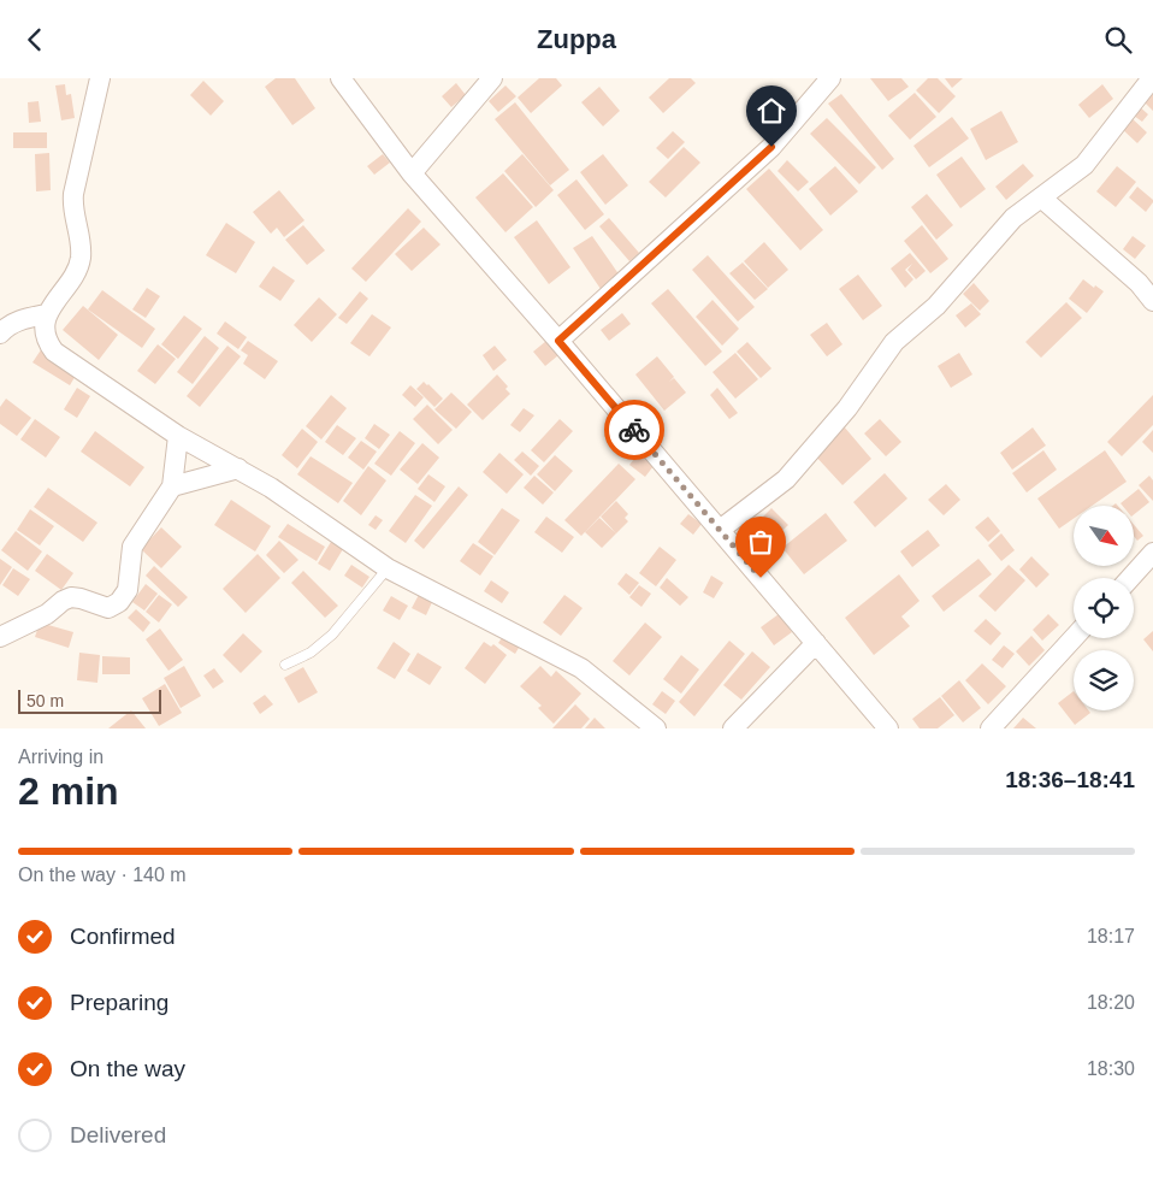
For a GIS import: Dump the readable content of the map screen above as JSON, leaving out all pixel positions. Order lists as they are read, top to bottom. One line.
{"scale_bar":"50 m","north":"bottom right","page":{"header":"Zuppa","scale":"50 m","heading":["2 min","Arriving in","18:36–18:41"],"bar":"On the way · 140 m","list":[["Confirmed","18:17"],["Preparing","18:20"],["On the way","18:30"],"Delivered"]}}
